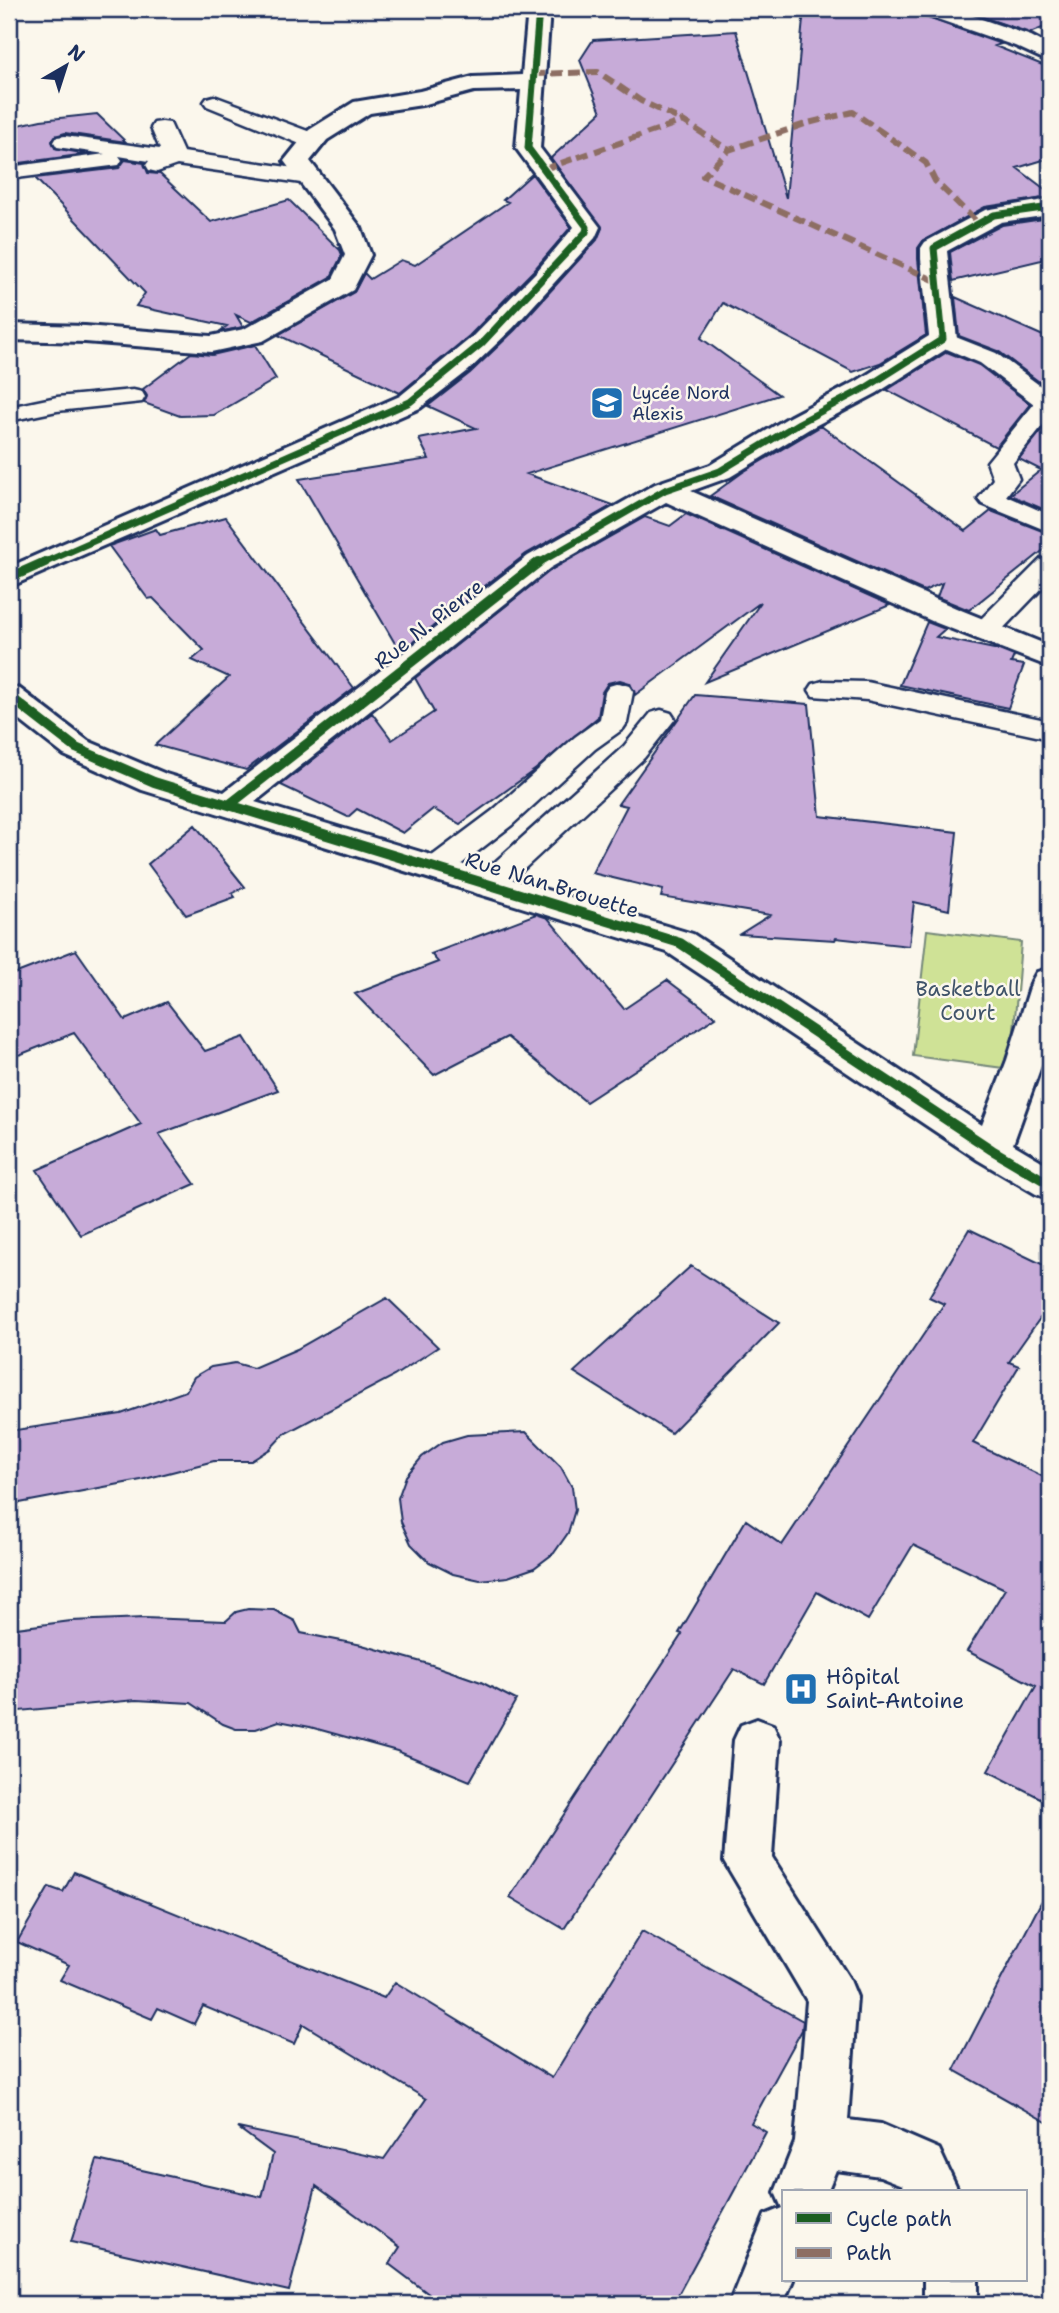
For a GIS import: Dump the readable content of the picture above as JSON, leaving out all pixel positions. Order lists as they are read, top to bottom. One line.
{"streets":{"street":["Rue N. Pierre","Rue Nan Brouette"]},"crossings":[["Rue N. Pierre","Rue Nan Brouette"]],"parks":["Basketball Court"],"places":{"school or university":["Lycée Nord Alexis"],"hospital":["Hôpital Saint-Antoine"]},"legend":["Cycle path","Path"],"north":"top right"}
